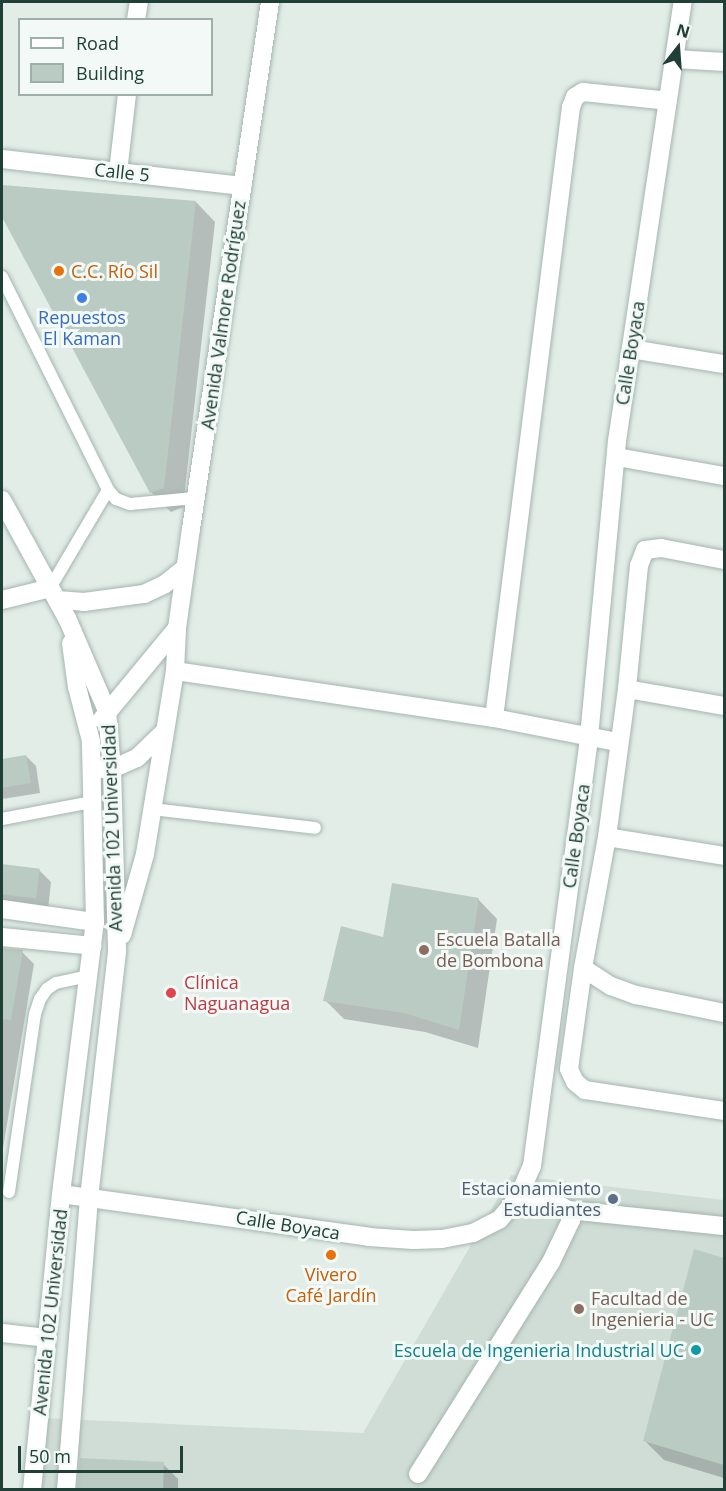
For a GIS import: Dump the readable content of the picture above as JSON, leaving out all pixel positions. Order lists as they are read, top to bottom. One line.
{"streets":{"street":["Calle 5","Avenida Valmore Rodríguez","Calle Boyaca","Avenida 102 Universidad"]},"crossings":[["Calle 5","Avenida Valmore Rodríguez"],["Avenida Valmore Rodríguez","Avenida 102 Universidad"],["Calle Boyaca","Avenida 102 Universidad"]],"places":["C.C. Río Sil","Repuestos El Kaman","Escuela Batalla de Bombona","Clínica Naguanagua","Estacionamiento Estudiantes","Vivero Café Jardín","Facultad de Ingenieria - UC","Escuela de Ingenieria Industrial UC"],"legend":["Road","Building"],"scale_bar":"50 m","north":"top"}
